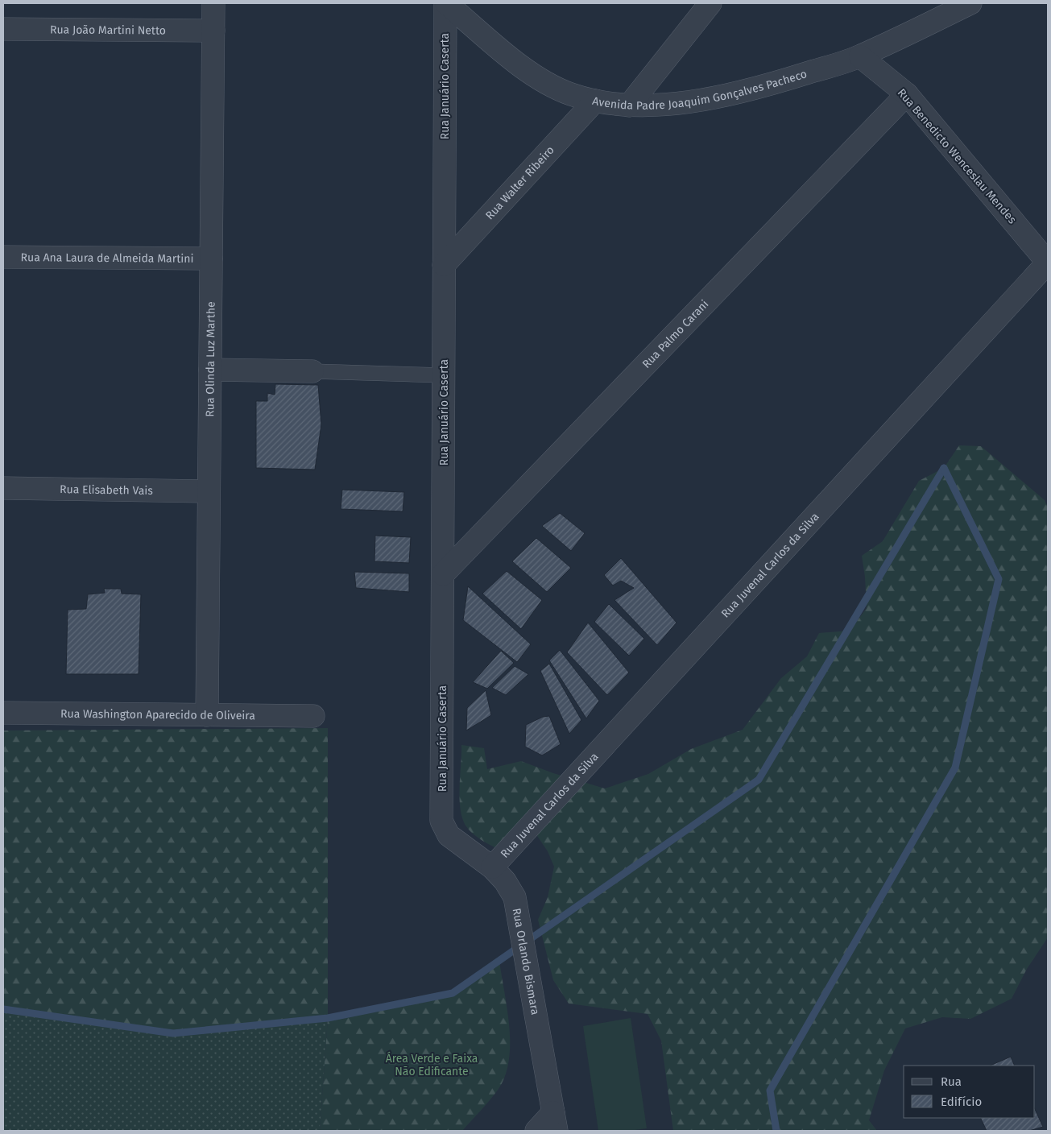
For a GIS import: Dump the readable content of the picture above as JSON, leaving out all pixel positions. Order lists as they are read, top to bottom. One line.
{"streets":{"street":["Rua João Martini Netto","Avenida Padre Joaquim Gonçalves Pacheco","Rua Januário Caserta","Rua Benedicto Wenceslau Mendes","Rua Walter Ribeiro","Rua Ana Laura de Almeida Martini","Rua Palmo Carani","Rua Olinda Luz Marthe","Rua Elisabeth Vais","Rua Juvenal Carlos da Silva","Rua Washington Aparecido de Oliveira","Rua Orlando Bismara"]},"crossings":[["Rua João Martini Netto","Rua Olinda Luz Marthe"],["Avenida Padre Joaquim Gonçalves Pacheco","Rua Januário Caserta"],["Avenida Padre Joaquim Gonçalves Pacheco","Rua Benedicto Wenceslau Mendes"],["Avenida Padre Joaquim Gonçalves Pacheco","Rua Walter Ribeiro"],["Rua Januário Caserta","Rua Walter Ribeiro"],["Rua Januário Caserta","Rua Palmo Carani"],["Rua Januário Caserta","Rua Orlando Bismara"],["Rua Benedicto Wenceslau Mendes","Rua Palmo Carani"],["Rua Benedicto Wenceslau Mendes","Rua Juvenal Carlos da Silva"],["Rua Ana Laura de Almeida Martini","Rua Olinda Luz Marthe"],["Rua Olinda Luz Marthe","Rua Elisabeth Vais"],["Rua Olinda Luz Marthe","Rua Washington Aparecido de Oliveira"],["Rua Juvenal Carlos da Silva","Rua Orlando Bismara"]],"parks":["Área Verde e Faixa Não Edificante"],"legend":["Rua","Edifício"]}
